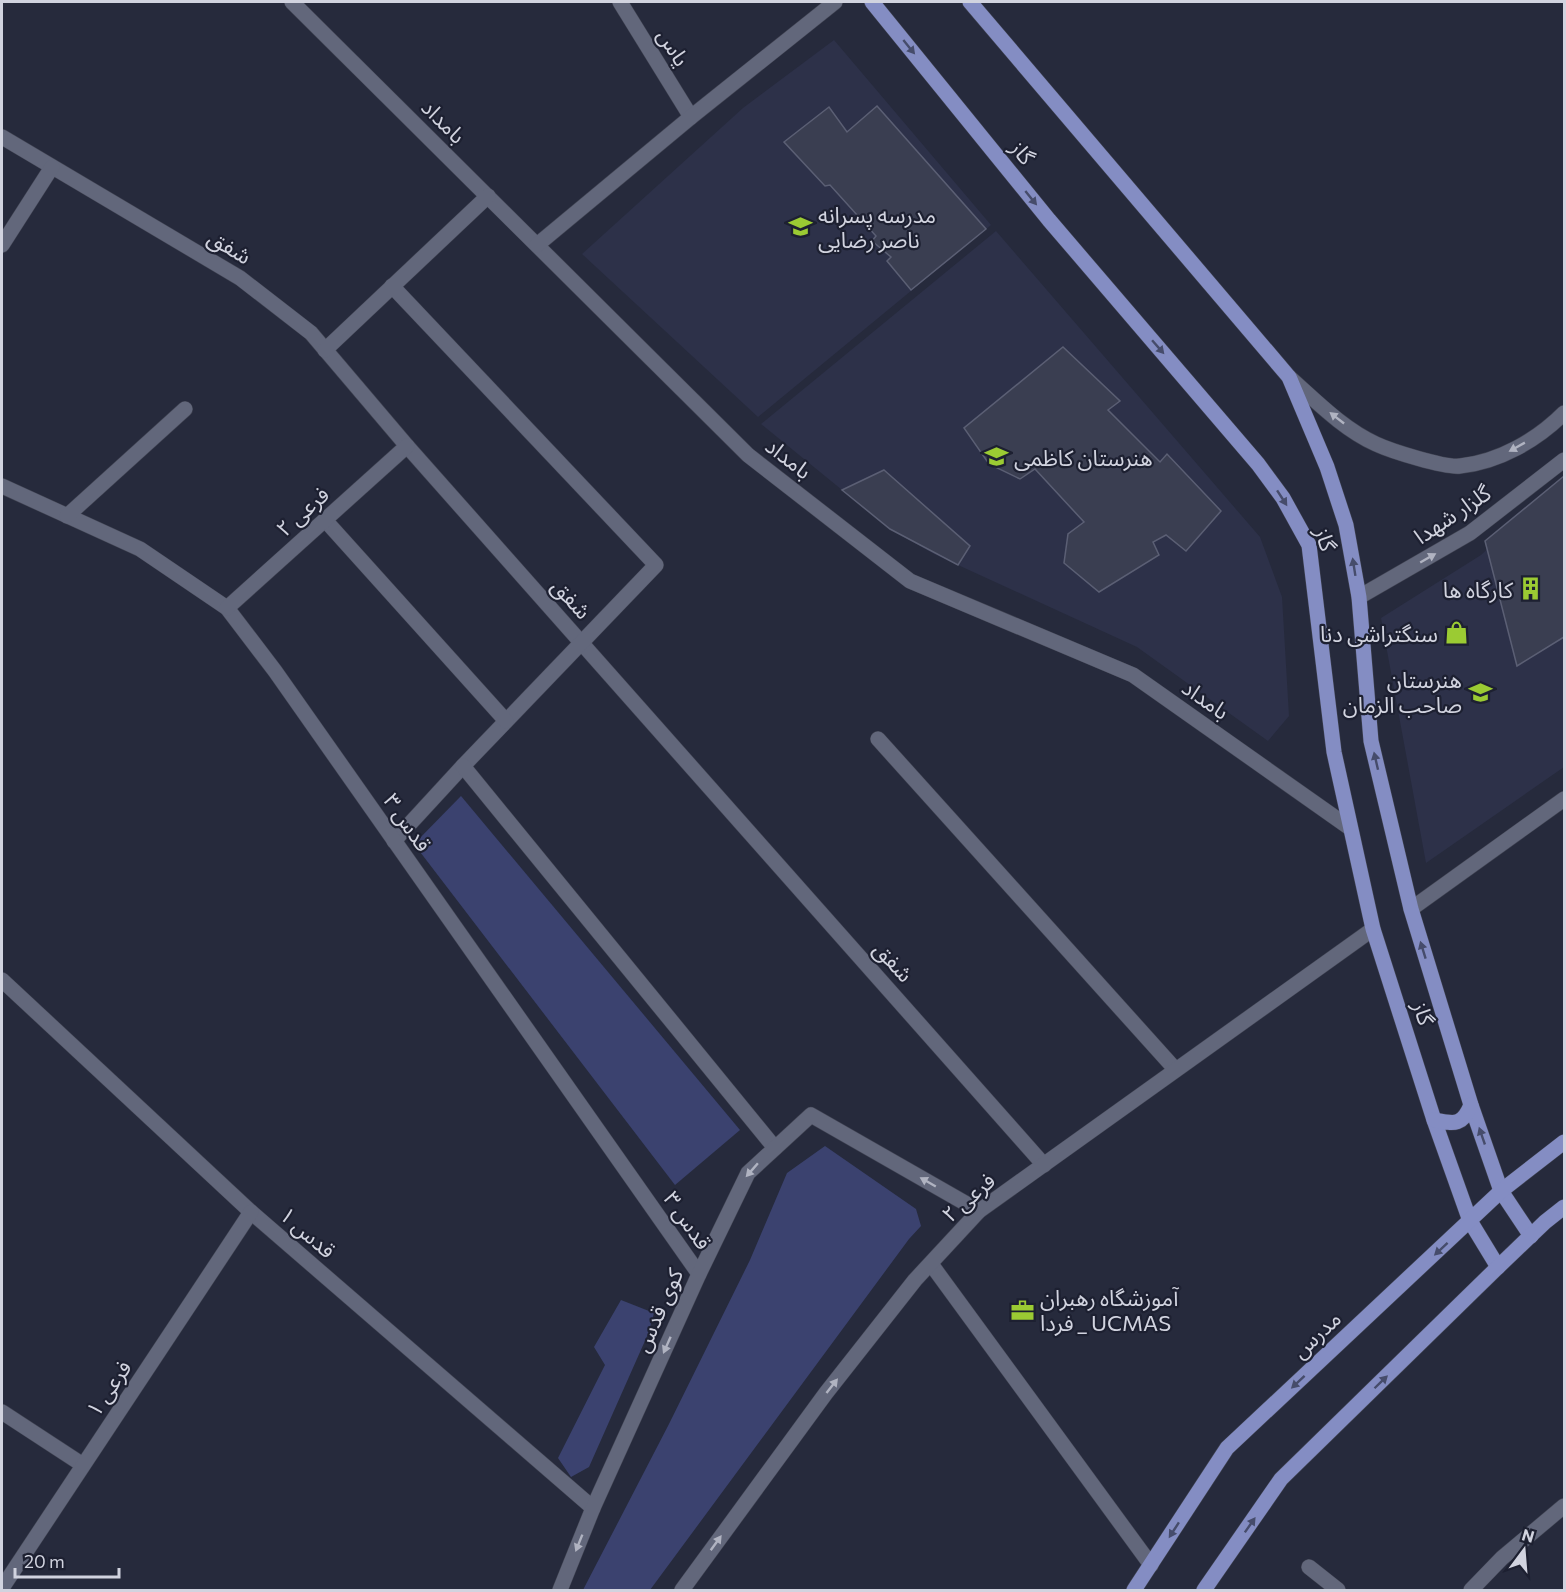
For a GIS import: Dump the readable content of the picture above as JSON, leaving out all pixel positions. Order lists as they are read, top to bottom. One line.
{"streets":{"main road":["گاز","مدرس"],"street":["یاس","بامداد","شفق","فرعی ۲","گلزار شهدا","قدس ۳","قدس ۱","کوی قدس","فرعی ۱"]},"crossings":[["بامداد","گاز"],["گاز","فرعی ۲"],["گاز","گلزار شهدا"],["گاز","مدرس"],["شفق","فرعی ۲"],["فرعی ۲","قدس ۳"],["فرعی ۲","کوی قدس"],["قدس ۳","کوی قدس"],["قدس ۱","کوی قدس"],["قدس ۱","فرعی ۱"]],"places":{"school or university":["مدرسه پسرانه ناصر رضایی","هنرستان کاظمی","هنرستان صاحب الزمان"],"building":["کارگاه ها"],"shop":["سنگتراشی دنا"],"office":["آموزشگاه رهبران فردا _ UCMAS"]},"scale_bar":"20 m","north":"top"}
